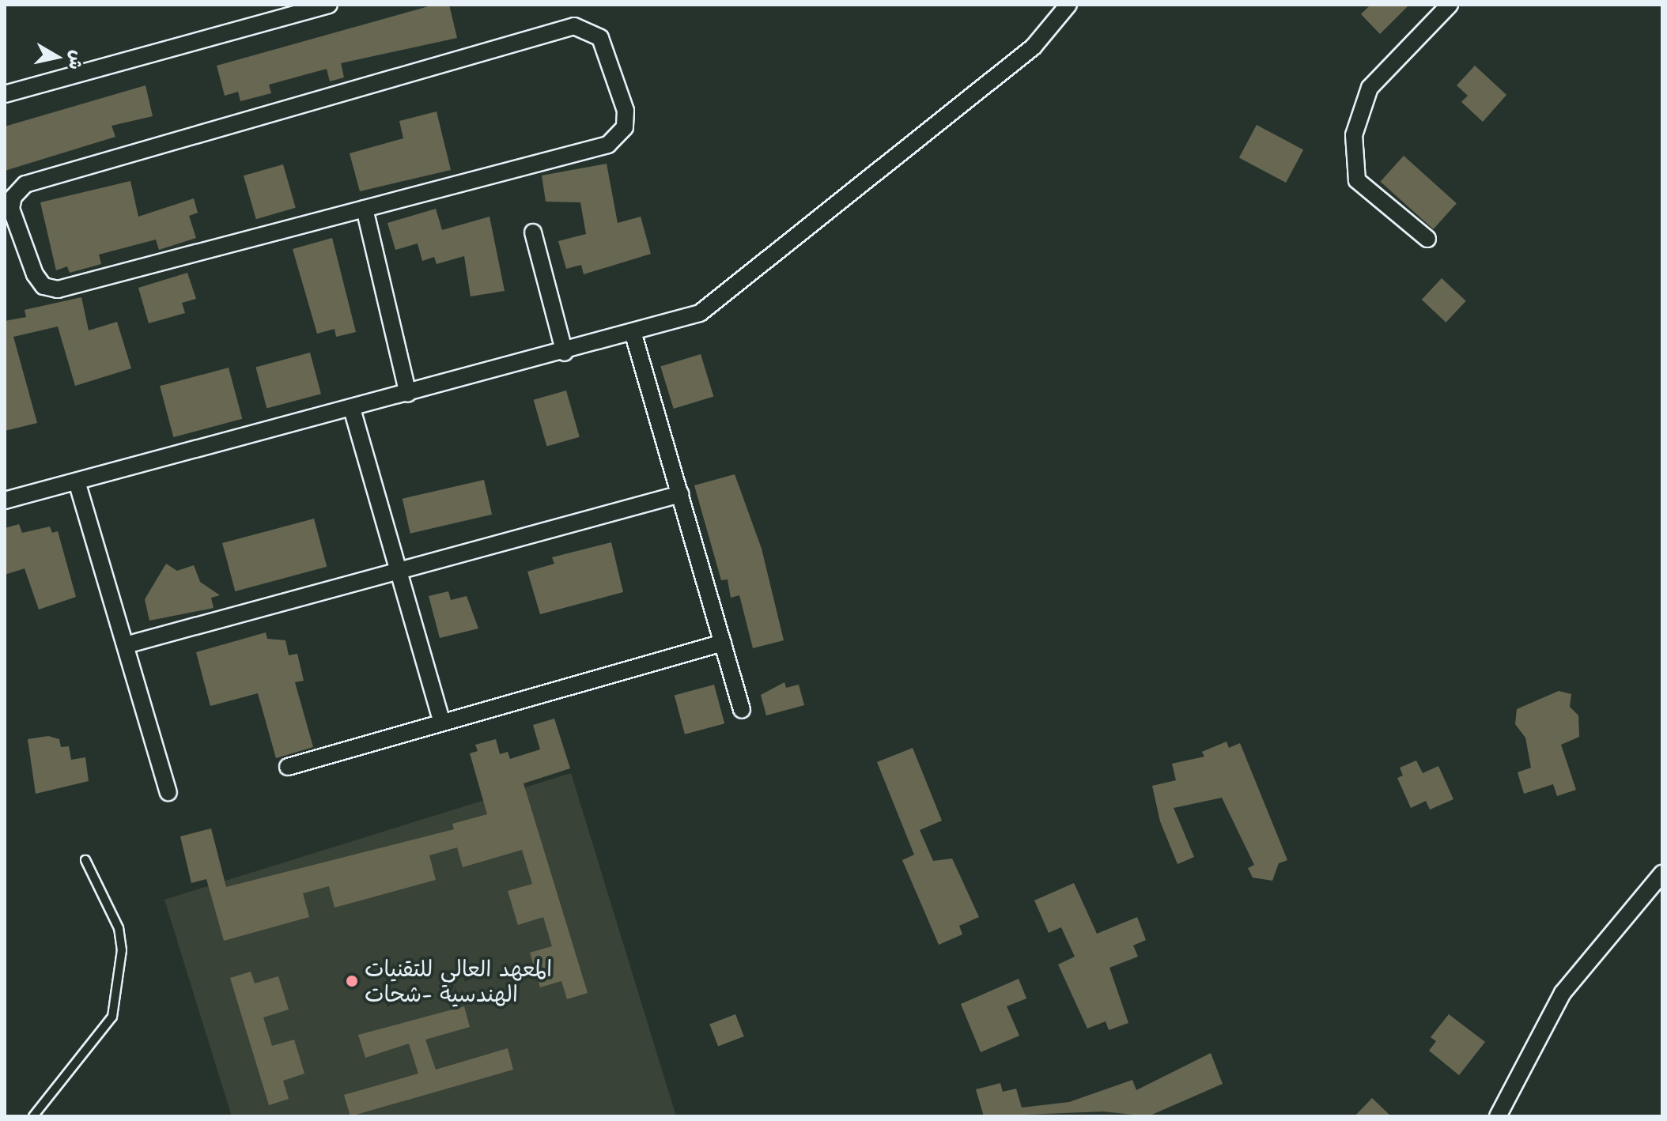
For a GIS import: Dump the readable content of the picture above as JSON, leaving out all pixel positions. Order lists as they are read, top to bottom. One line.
{"places":["المعهد العالي للتقنيات الهندسية -شحات"],"north":"right"}
